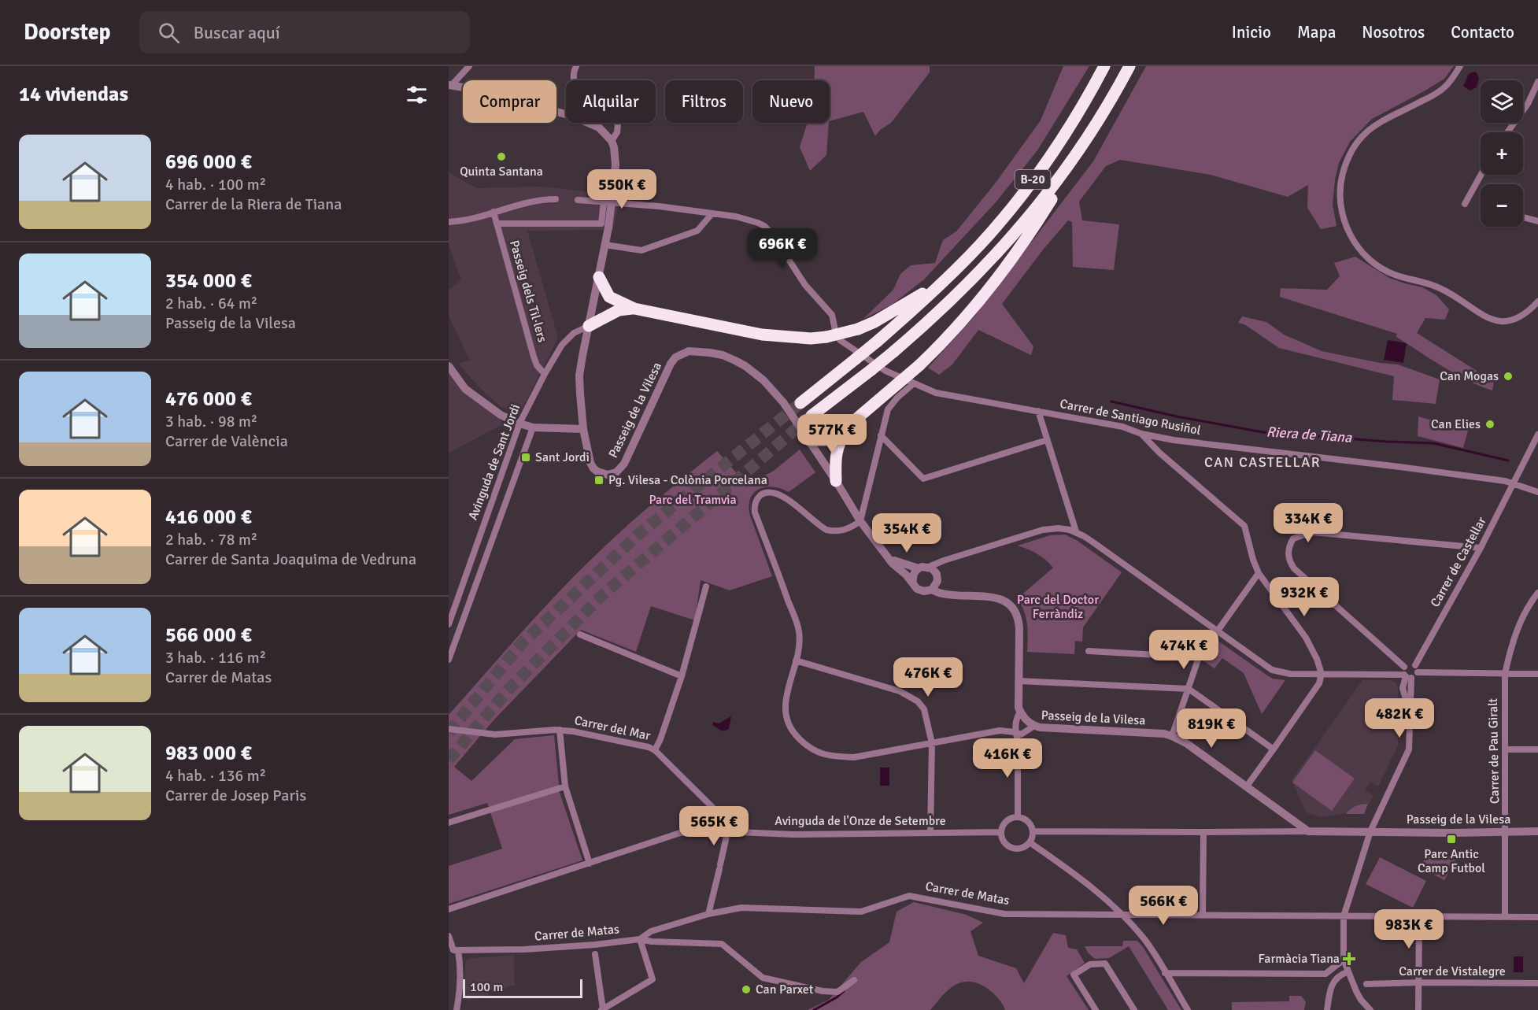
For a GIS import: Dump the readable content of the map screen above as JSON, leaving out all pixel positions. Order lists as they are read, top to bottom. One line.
{"streets":{"highway":["B-20"],"street":["Passeig dels Til·lers","Passeig de la Vilesa","Carrer de Santiago Rusiñol","Avinguda de Sant Jordi","Carrer de Castellar","Carrer del Mar","Carrer de Pau Giralt","Avinguda de l'Onze de Setembre","Carrer de Matas","Carrer de Vistalegre"]},"crossings":[["B-20","Passeig de la Vilesa"],["Passeig dels Til·lers","Avinguda de Sant Jordi"],["Passeig de la Vilesa","Carrer de Pau Giralt"],["Carrer de Santiago Rusiñol","Carrer de Castellar"],["Carrer del Mar","Avinguda de l'Onze de Setembre"],["Carrer de Pau Giralt","Carrer de Matas"]],"districts":["CAN CASTELLAR"],"water":["Riera de Tiana"],"parks":["Parc del Tramvia","Parc del Doctor Ferràndiz"],"places":{"other":["Quinta Santana","Can Mogas","Can Elies","Can Parxet"],"transit":["Sant Jordi","Pg. Vilesa - Colònia Porcelana","Parc Antic Camp Futbol"],"health":["Farmàcia Tiana"]},"scale_bar":"100 m","page":{"header":"Doorstep","search":"Buscar aquí","nav":["Inicio","Mapa","Nosotros","Contacto"],"heading":"14 viviendas","map_buttons":["+","−"],"chip":["Comprar","Alquilar","Filtros","Nuevo"],"list":[{"name":"696 000 €","note":"4 hab. · 100 m² · Carrer de la Riera de Tiana"},{"name":"354 000 €","note":"2 hab. · 64 m² · Passeig de la Vilesa"},{"name":"476 000 €","note":"3 hab. · 98 m² · Carrer de València"},{"name":"416 000 €","note":"2 hab. · 78 m² · Carrer de Santa Joaquima de Vedruna"},{"name":"566 000 €","note":"3 hab. · 116 m² · Carrer de Matas"},{"name":"983 000 €","note":"4 hab. · 136 m² · Carrer de Josep Paris"}],"price":["550K €","696K €","577K €","334K €","354K €","932K €","474K €","476K €","482K €","819K €","416K €","565K €","566K €","983K €"],"scale":"100 m"}}
